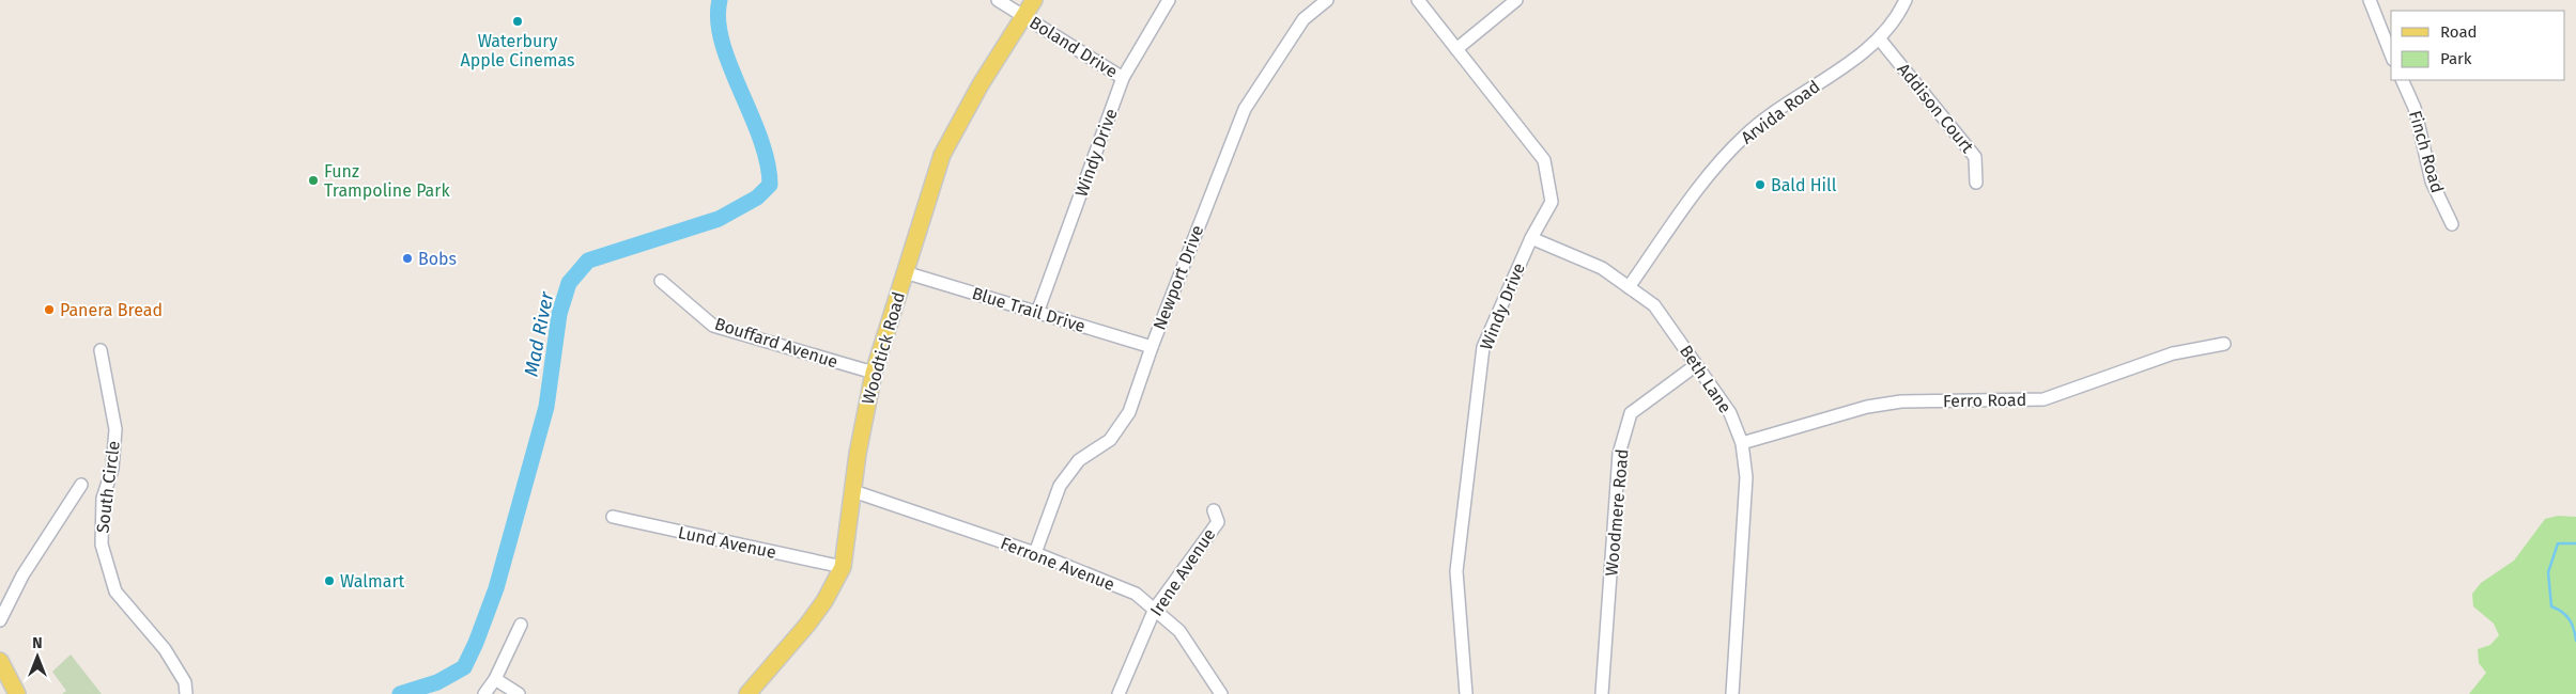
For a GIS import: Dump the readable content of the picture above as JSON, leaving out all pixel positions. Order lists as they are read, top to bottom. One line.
{"streets":{"main road":["Woodtick Road"],"street":["Boland Drive","Addison Court","Arvida Road","Finch Road","Windy Drive","Newport Drive","Blue Trail Drive","Bouffard Avenue","Beth Lane","Ferro Road","South Circle","Woodmere Road","Lund Avenue","Ferrone Avenue","Irene Avenue"]},"crossings":[["Boland Drive","Windy Drive"],["Boland Drive","Woodtick Road"],["Addison Court","Arvida Road"],["Arvida Road","Beth Lane"],["Windy Drive","Blue Trail Drive"],["Windy Drive","Beth Lane"],["Newport Drive","Blue Trail Drive"],["Newport Drive","Ferrone Avenue"],["Blue Trail Drive","Woodtick Road"],["Bouffard Avenue","Woodtick Road"],["Woodtick Road","Lund Avenue"],["Woodtick Road","Ferrone Avenue"],["Beth Lane","Ferro Road"],["Beth Lane","Woodmere Road"],["Ferrone Avenue","Irene Avenue"]],"water":["Mad River"],"places":["Waterbury Apple Cinemas","Funz Trampoline Park","Bald Hill","Bobs","Panera Bread","Walmart"],"legend":["Road","Park"],"north":"top"}
